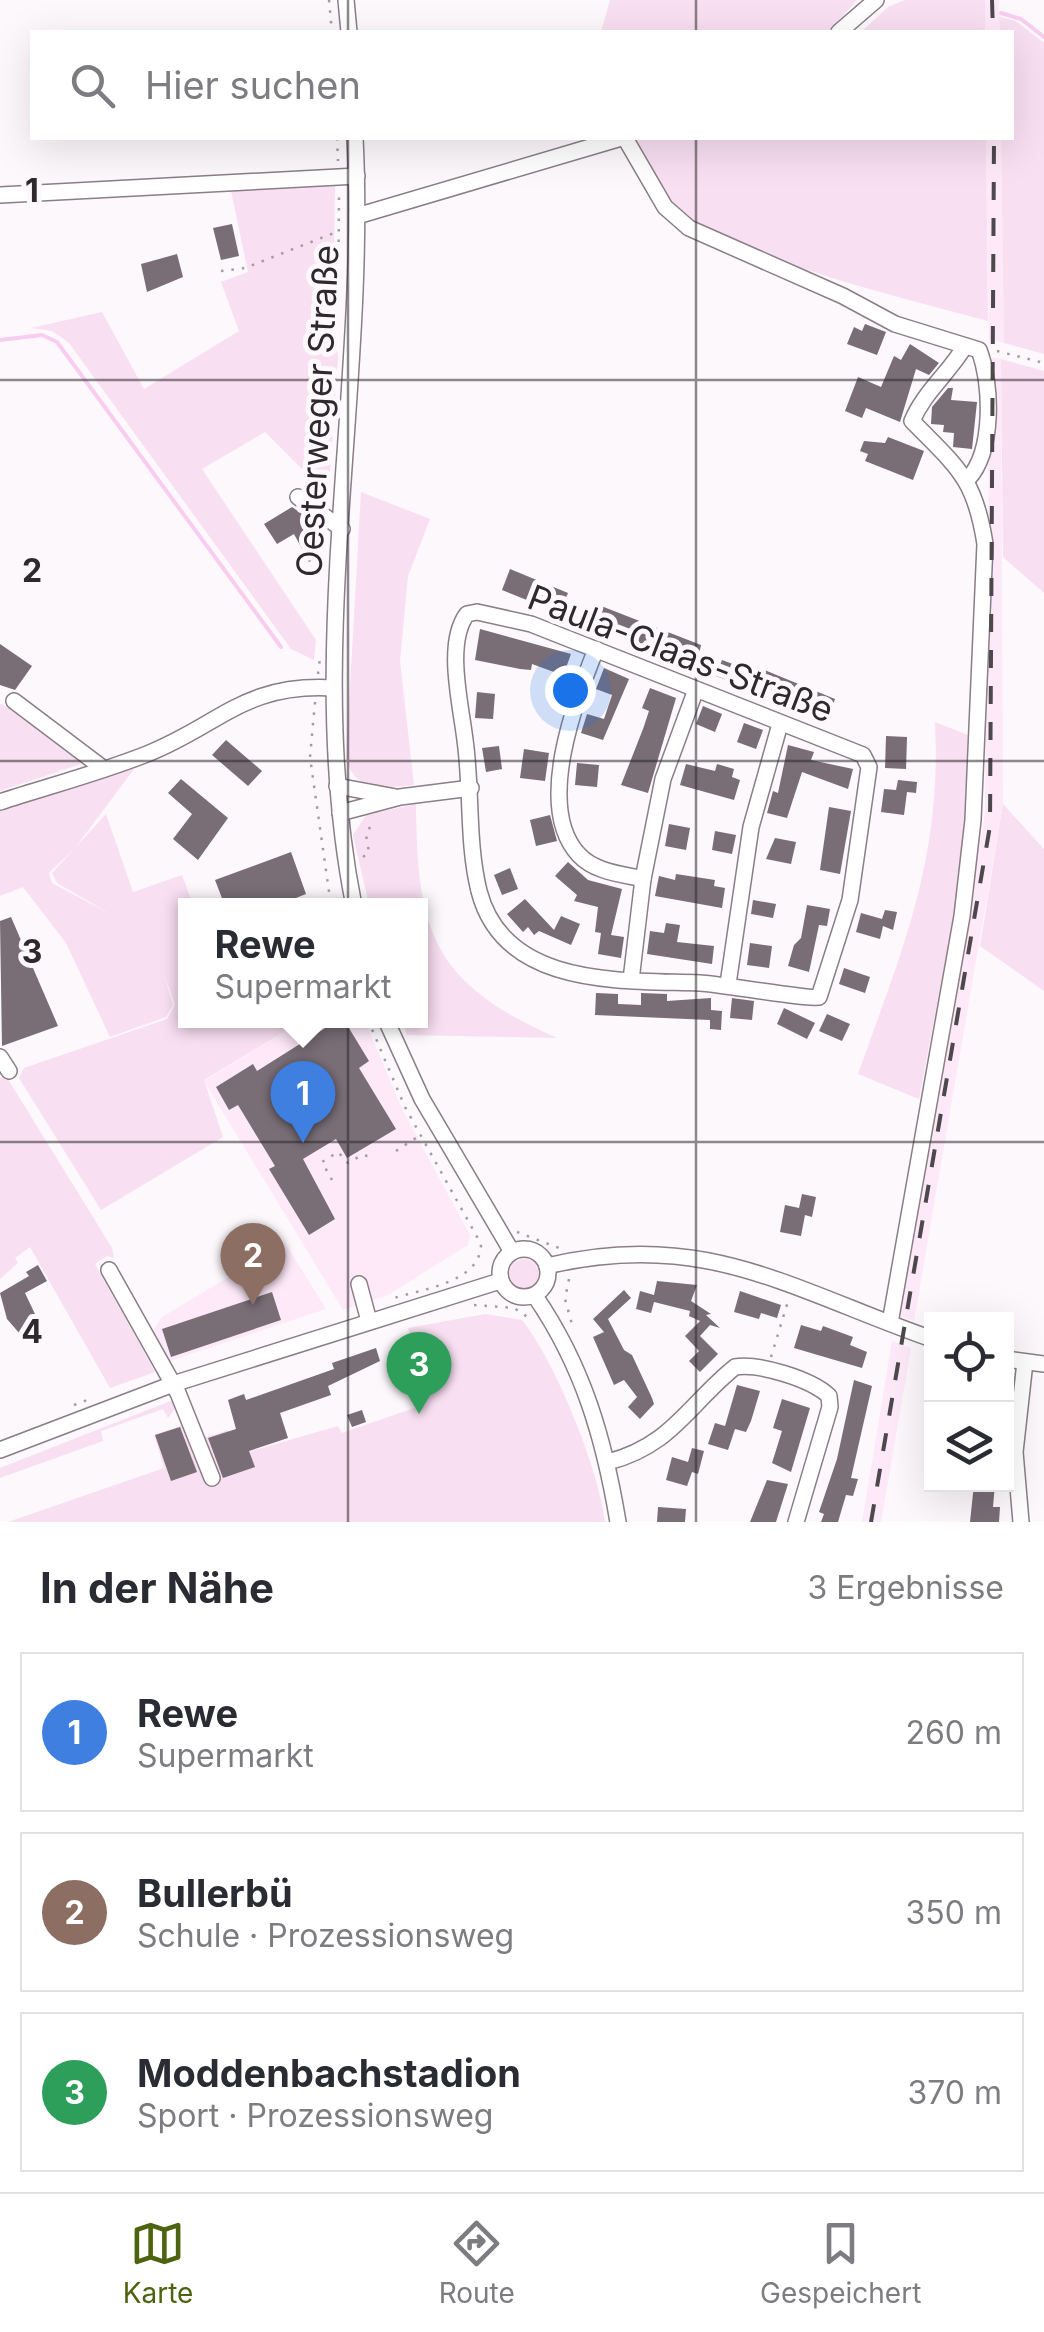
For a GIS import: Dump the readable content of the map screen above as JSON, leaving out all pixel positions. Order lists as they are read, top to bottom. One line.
{"streets":{"street":["Oesterweger Straße","Paula-Claas-Straße"]},"page":{"search":"Hier suchen","popup":["Rewe","Supermarkt"],"pins":["1","2","3"],"heading":["In der Nähe","3 Ergebnisse"],"list":[{"mark":"1","name":"Rewe","note":"Supermarkt","value":"260 m"},{"mark":"2","name":"Bullerbü","note":"Schule · Prozessionsweg","value":"350 m"},{"mark":"3","name":"Moddenbachstadion","note":"Sport · Prozessionsweg","value":"370 m"}],"nav":["Karte","Route","Gespeichert"]},"grid":{"rows":["1","2","3","4"]}}
